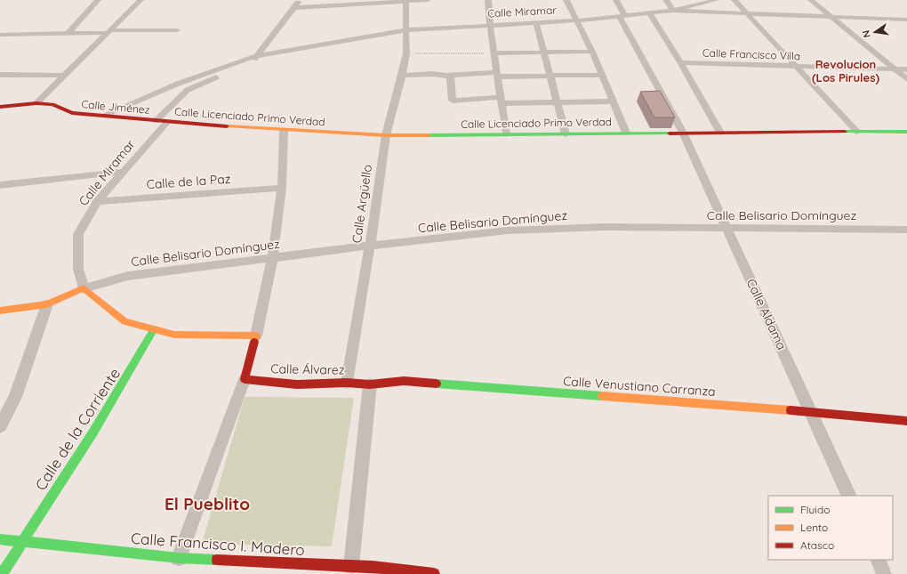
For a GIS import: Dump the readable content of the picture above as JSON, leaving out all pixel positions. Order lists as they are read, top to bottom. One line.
{"streets":{"street":["Calle Miramar","Calle Francisco Villa","Calle Jiménez","Calle Licenciado Primo Verdad","Calle de la Paz","Calle Argüello","Calle Belisario Domínguez","Calle Aldama","Calle Álvarez","Calle Venustiano Carranza","Calle de la Corriente","Calle Francisco I. Madero"]},"crossings":[["Calle Miramar","Calle Jiménez"],["Calle Miramar","Calle Licenciado Primo Verdad"],["Calle Miramar","Calle de la Paz"],["Calle Miramar","Calle Argüello"],["Calle Miramar","Calle Belisario Domínguez"],["Calle Miramar","Calle Aldama"],["Calle Jiménez","Calle Licenciado Primo Verdad"],["Calle Licenciado Primo Verdad","Calle Argüello"],["Calle Licenciado Primo Verdad","Calle Aldama"],["Calle Argüello","Calle Belisario Domínguez"],["Calle Argüello","Calle Álvarez"],["Calle Belisario Domínguez","Calle Aldama"],["Calle Aldama","Calle Venustiano Carranza"],["Calle Álvarez","Calle Venustiano Carranza"],["Calle de la Corriente","Calle Francisco I. Madero"]],"districts":["Revolucion (Los Pirules)","El Pueblito"],"legend":["Fluido","Lento","Atasco"],"north":"left"}
